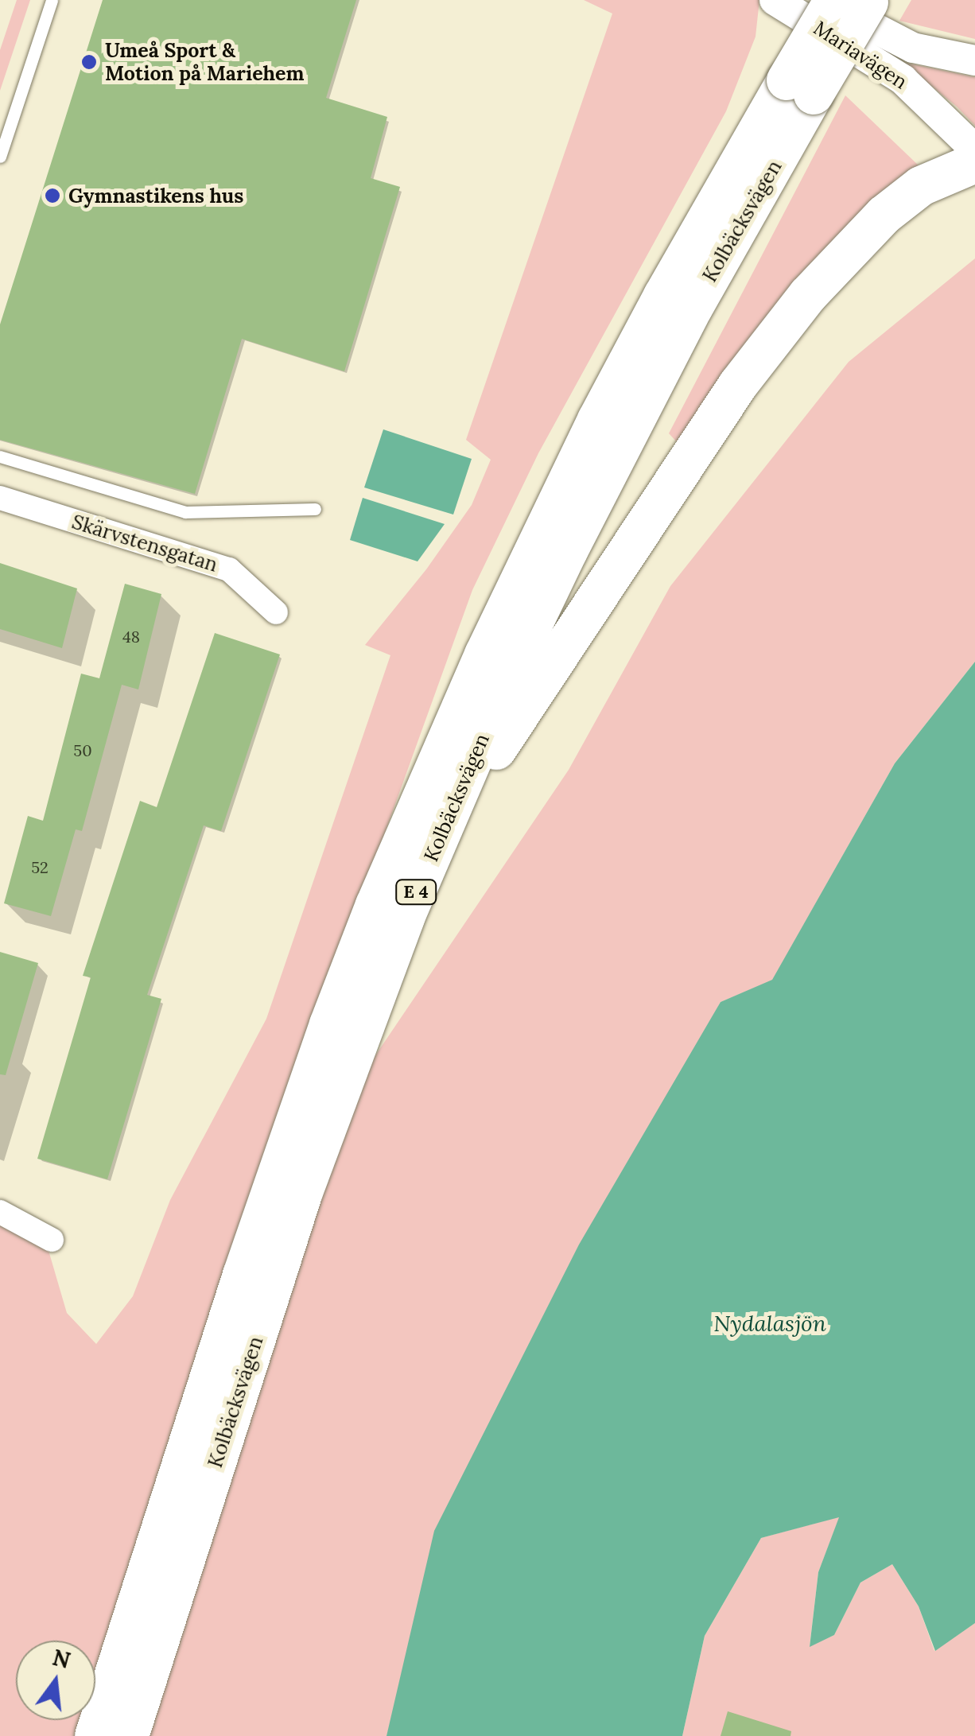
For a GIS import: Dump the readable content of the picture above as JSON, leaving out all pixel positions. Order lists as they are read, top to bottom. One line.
{"streets":{"highway":["Kolbäcksvägen","E 4"],"street":["Mariavägen","Skärvstensgatan"]},"water":["Nydalasjön"],"places":["Umeå Sport & Motion på Mariehem","Gymnastikens hus"],"house_numbers":["48","50","52"],"north":"top"}
